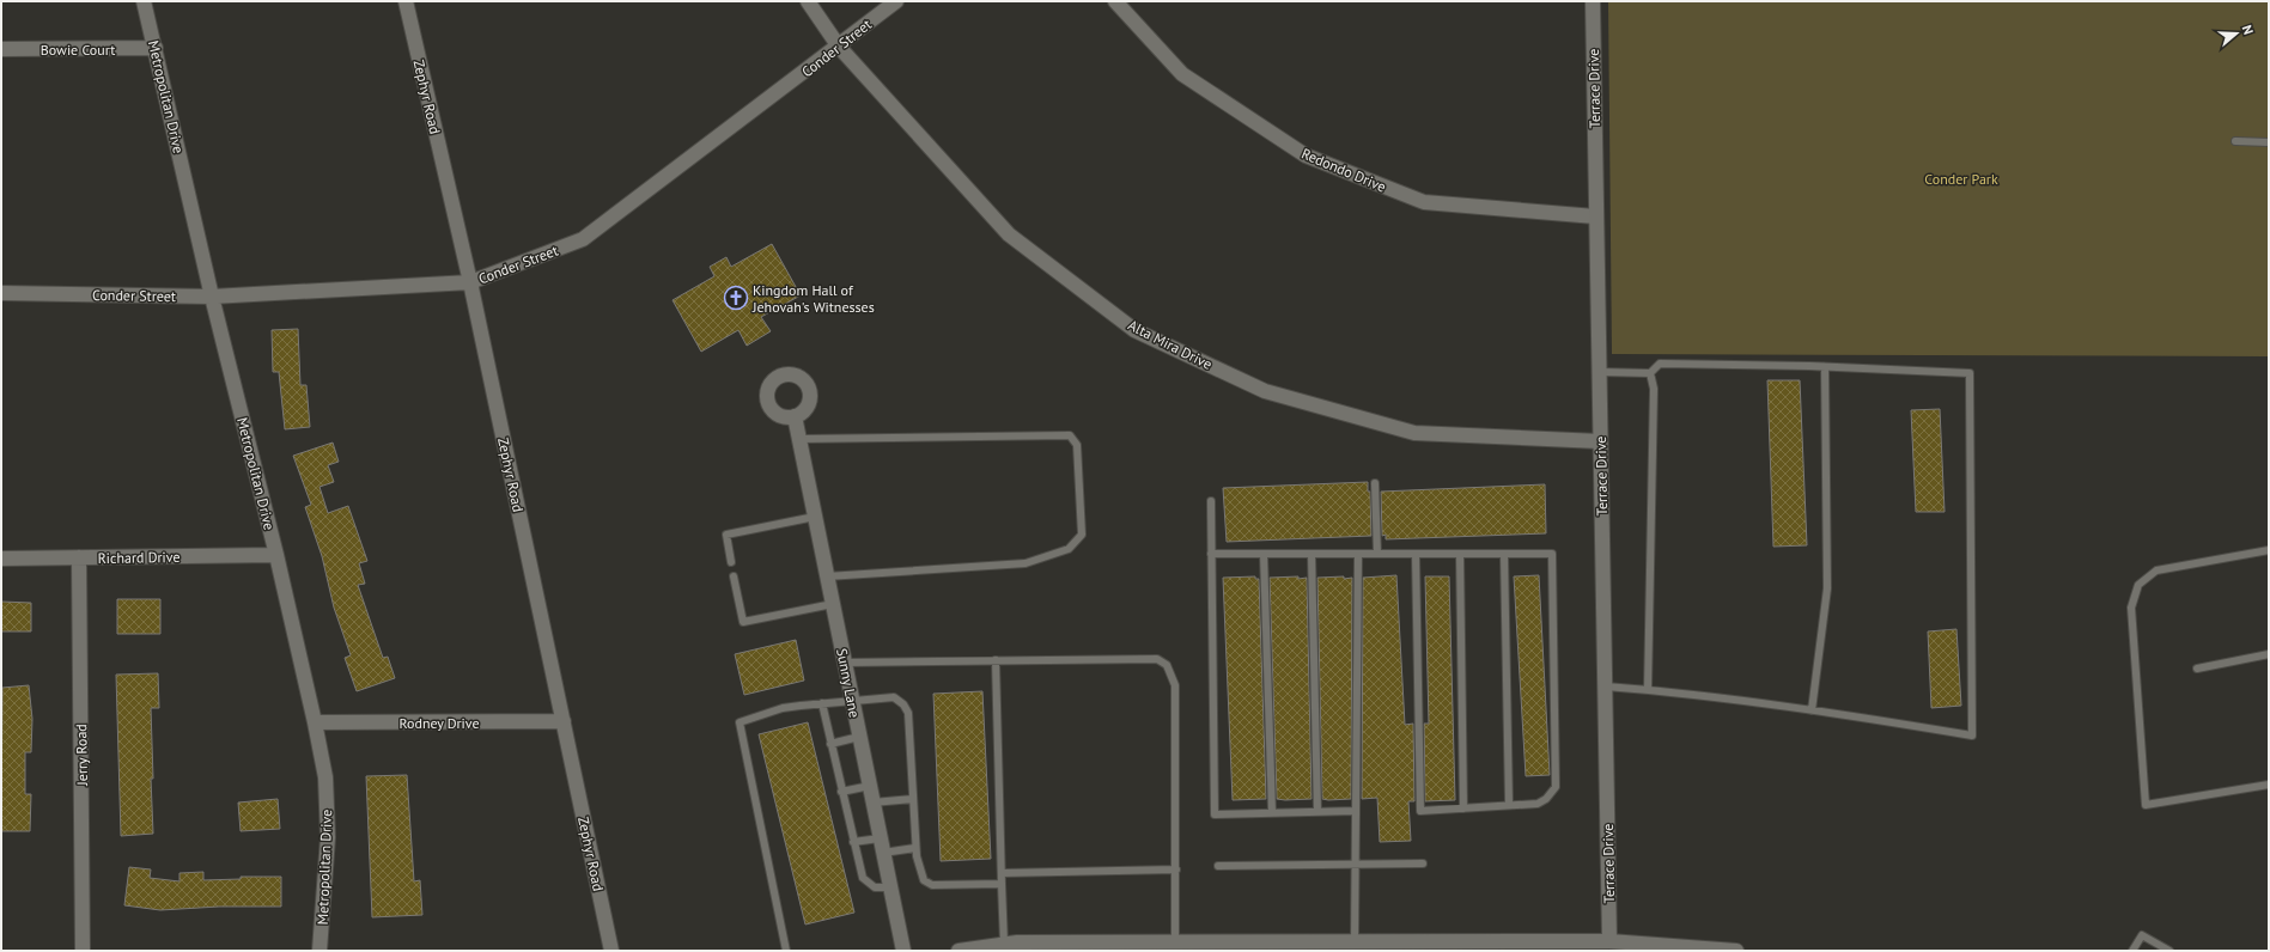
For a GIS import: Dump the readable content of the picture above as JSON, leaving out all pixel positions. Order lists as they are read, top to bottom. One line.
{"streets":{"street":["Conder Street","Bowie Court","Terrace Drive","Metropolitan Drive","Zephyr Road","Redondo Drive","Alta Mira Drive","Richard Drive","Sunny Lane","Rodney Drive","Jerry Road"]},"crossings":[["Conder Street","Metropolitan Drive"],["Conder Street","Zephyr Road"],["Conder Street","Alta Mira Drive"],["Bowie Court","Metropolitan Drive"],["Terrace Drive","Redondo Drive"],["Terrace Drive","Alta Mira Drive"],["Metropolitan Drive","Richard Drive"],["Metropolitan Drive","Rodney Drive"],["Zephyr Road","Rodney Drive"],["Richard Drive","Jerry Road"]],"parks":["Conder Park"],"places":{"church":["Kingdom Hall of Jehovah's Witnesses"]},"north":"right"}
